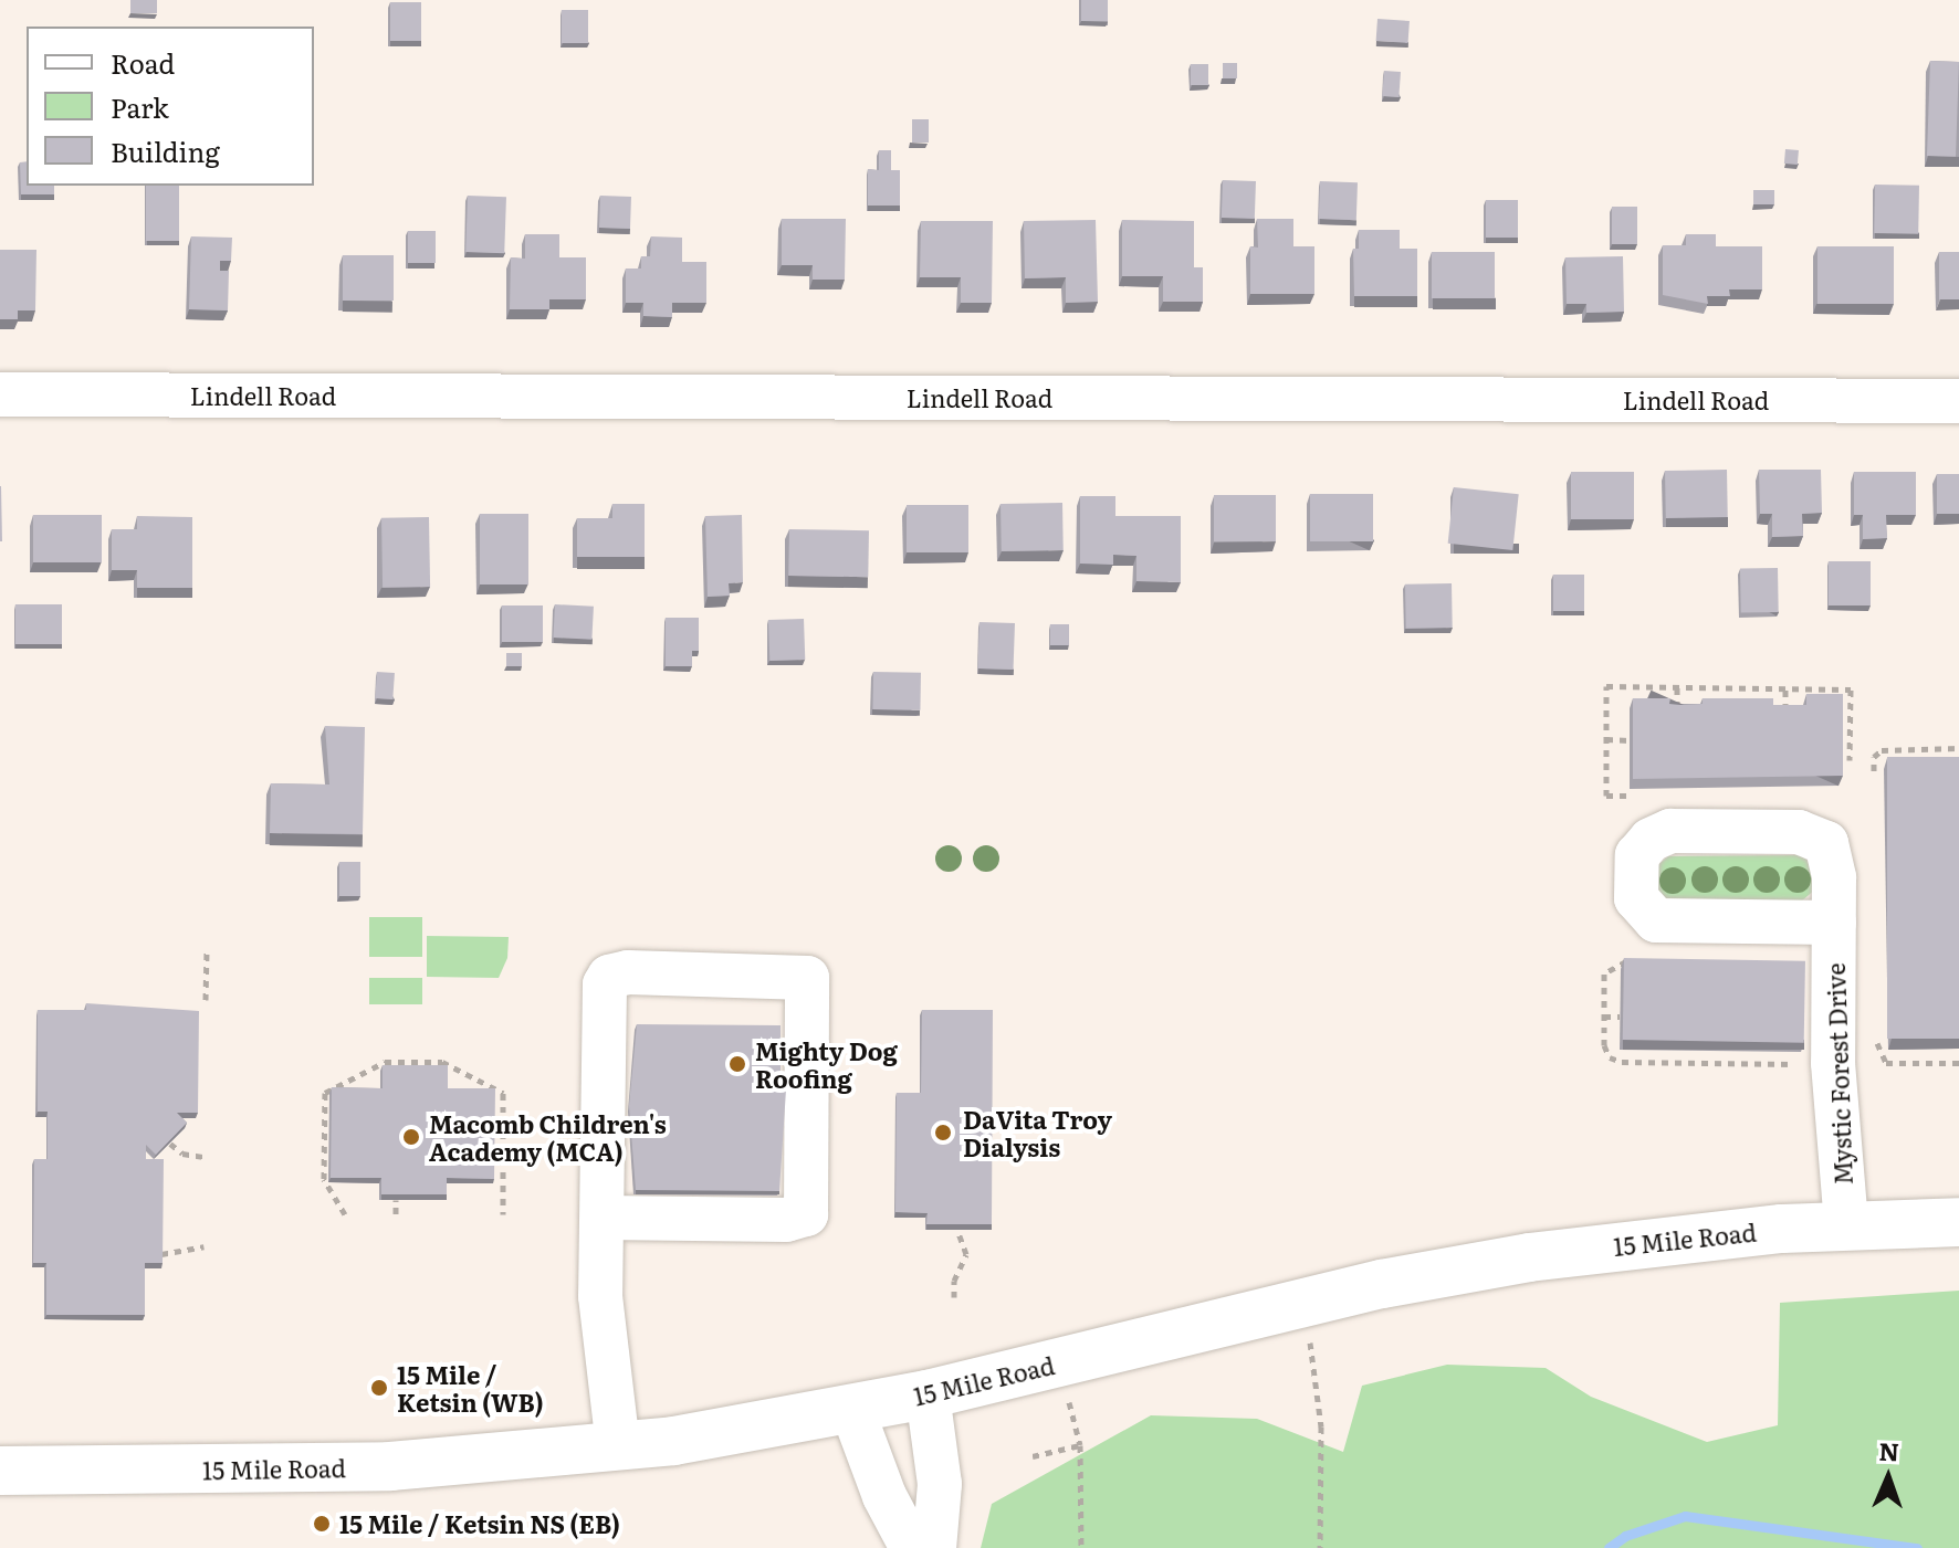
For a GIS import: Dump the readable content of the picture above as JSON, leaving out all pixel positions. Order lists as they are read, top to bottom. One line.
{"streets":{"main road":["15 Mile Road"],"street":["Lindell Road","Mystic Forest Drive"]},"crossings":[["Mystic Forest Drive","15 Mile Road"]],"places":["Mighty Dog Roofing","DaVita Troy Dialysis","Macomb Children's Academy (MCA)","15 Mile / Ketsin (WB)","15 Mile / Ketsin NS (EB)"],"legend":["Road","Park","Building"],"north":"top"}
